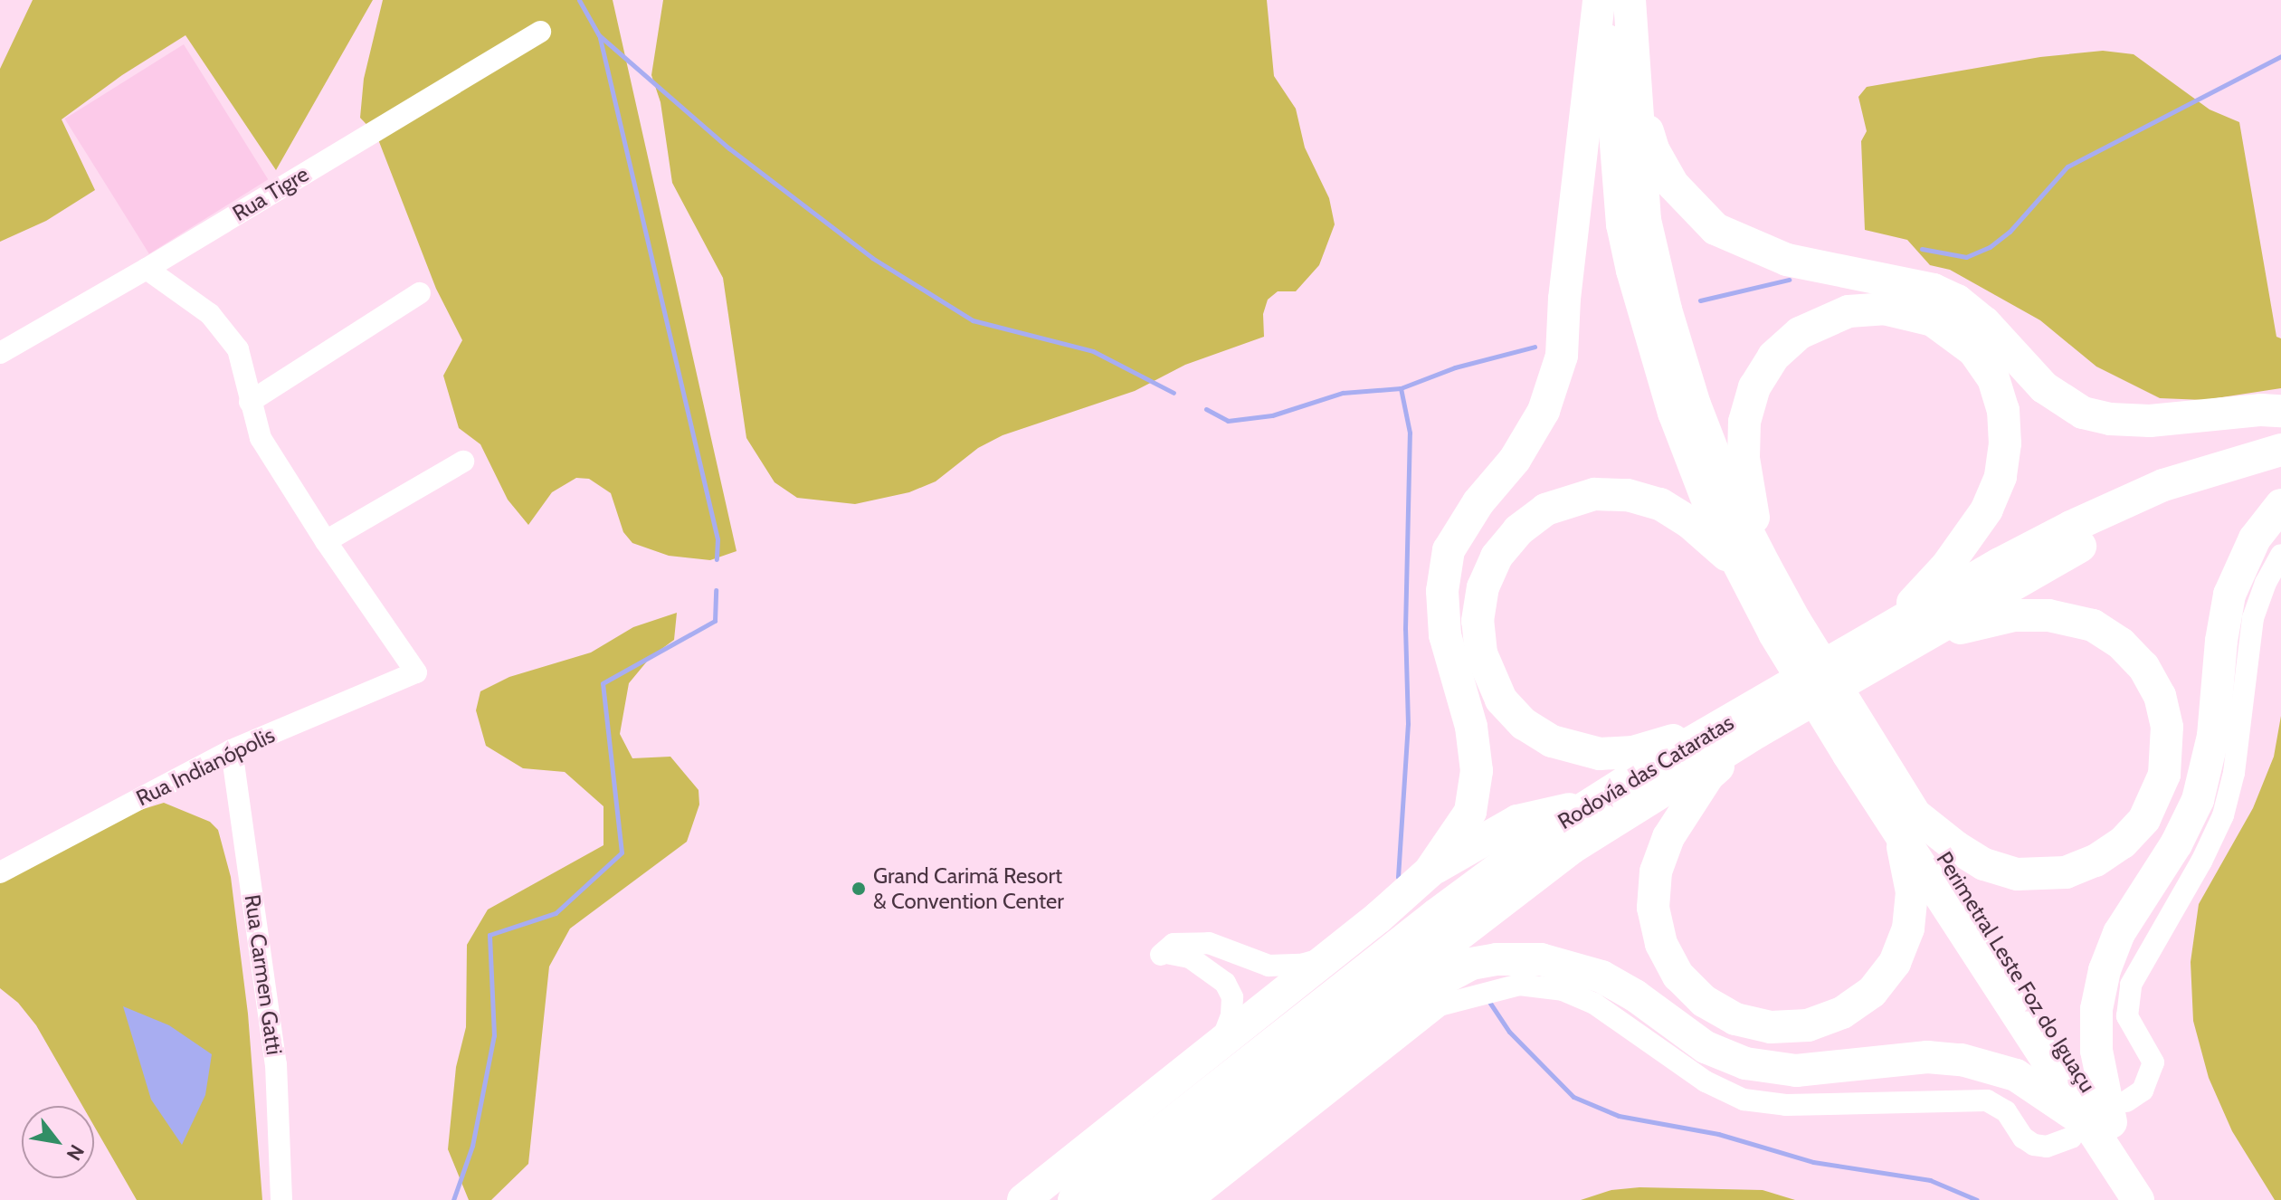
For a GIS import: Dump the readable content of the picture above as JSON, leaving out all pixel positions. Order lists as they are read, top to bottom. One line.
{"streets":{"highway":["Rodovía das Cataratas","Perimetral Leste Foz do Iguaçu"],"street":["Rua Tigre","Rua Indianópolis","Rua Carmen Gatti"]},"crossings":[["Rua Indianópolis","Rua Carmen Gatti"]],"places":["Grand Carimã Resort & Convention Center"],"north":"bottom right"}
